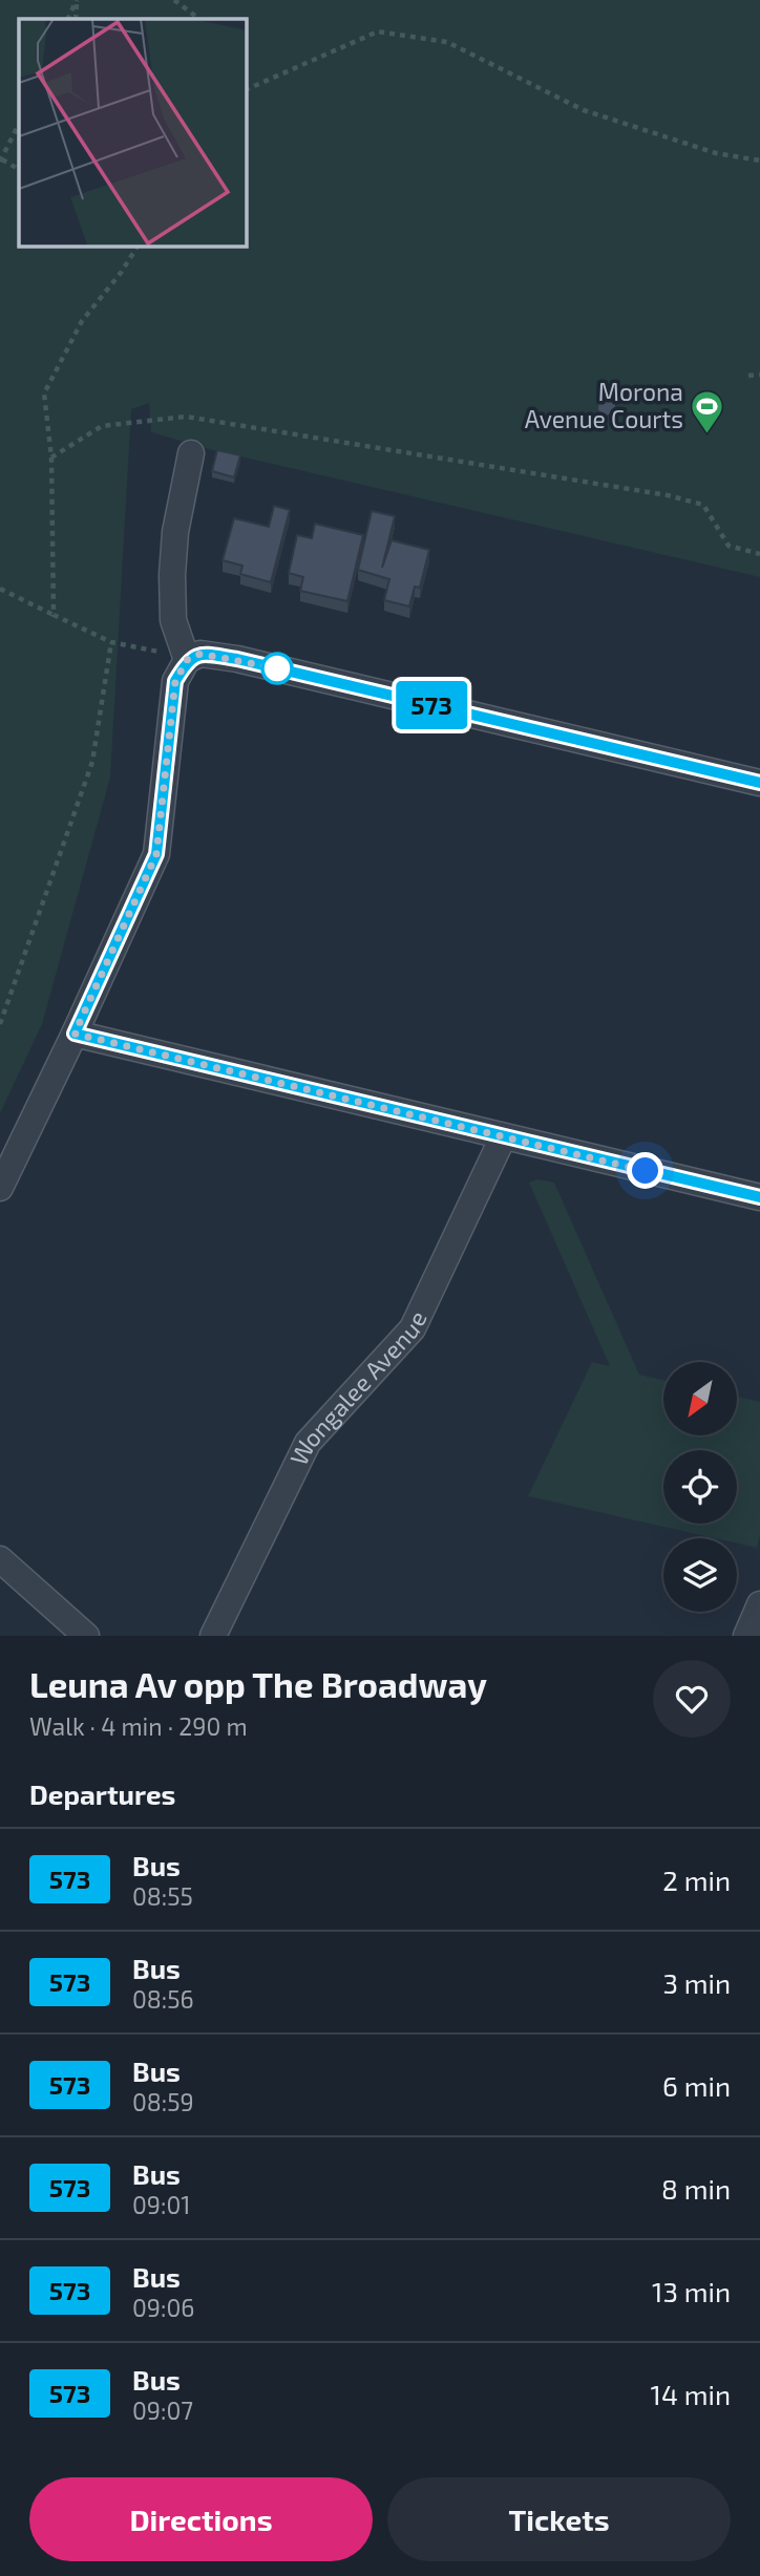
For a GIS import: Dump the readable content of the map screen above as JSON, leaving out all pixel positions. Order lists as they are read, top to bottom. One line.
{"streets":{"street":["Wongalee Avenue"]},"places":{"sports":["Morona Avenue Courts"]},"lines":["bus line 573"],"north":"bottom left","page":{"on_map":"573","heading":[["Leuna Av opp The Broadway","Walk · 4 min · 290 m"],"Departures"],"list":[{"mark":"573","name":"Bus","note":"08:55","value":"2 min"},{"mark":"573","name":"Bus","note":"08:56","value":"3 min"},{"mark":"573","name":"Bus","note":"08:59","value":"6 min"},{"mark":"573","name":"Bus","note":"09:01","value":"8 min"},{"mark":"573","name":"Bus","note":"09:06","value":"13 min"},{"mark":"573","name":"Bus","note":"09:07","value":"14 min"}],"buttons":["Directions","Tickets"]}}
